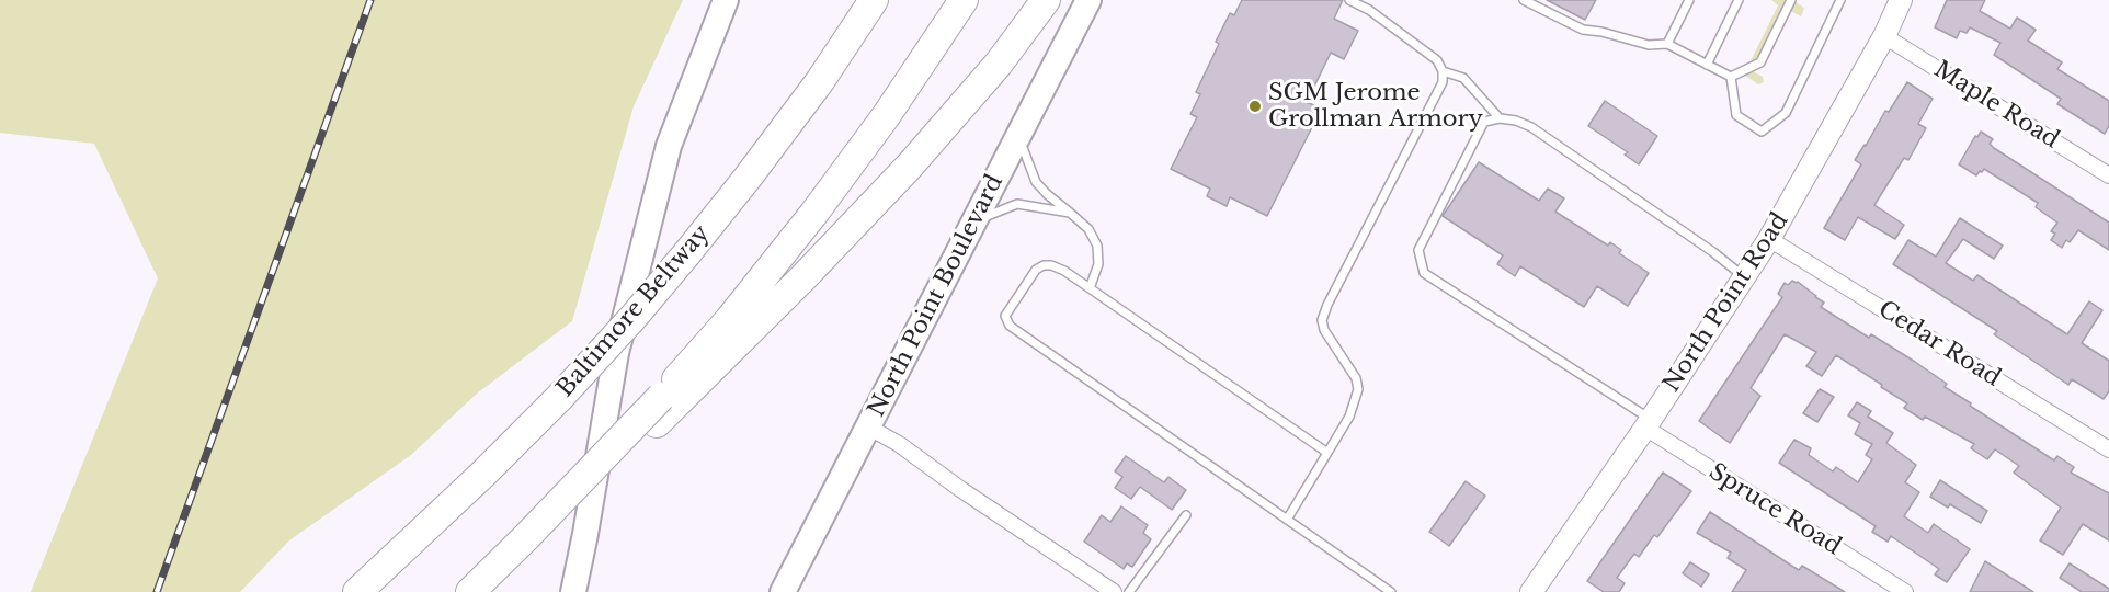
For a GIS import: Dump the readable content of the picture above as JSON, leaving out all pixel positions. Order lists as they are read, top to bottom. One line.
{"streets":{"highway":["Baltimore Beltway"],"main road":["North Point Boulevard"],"street":["Maple Road","North Point Road","Cedar Road","Spruce Road"]},"crossings":[["Maple Road","North Point Road"],["North Point Road","Cedar Road"],["North Point Road","Spruce Road"]],"places":["SGM Jerome Grollman Armory"]}
